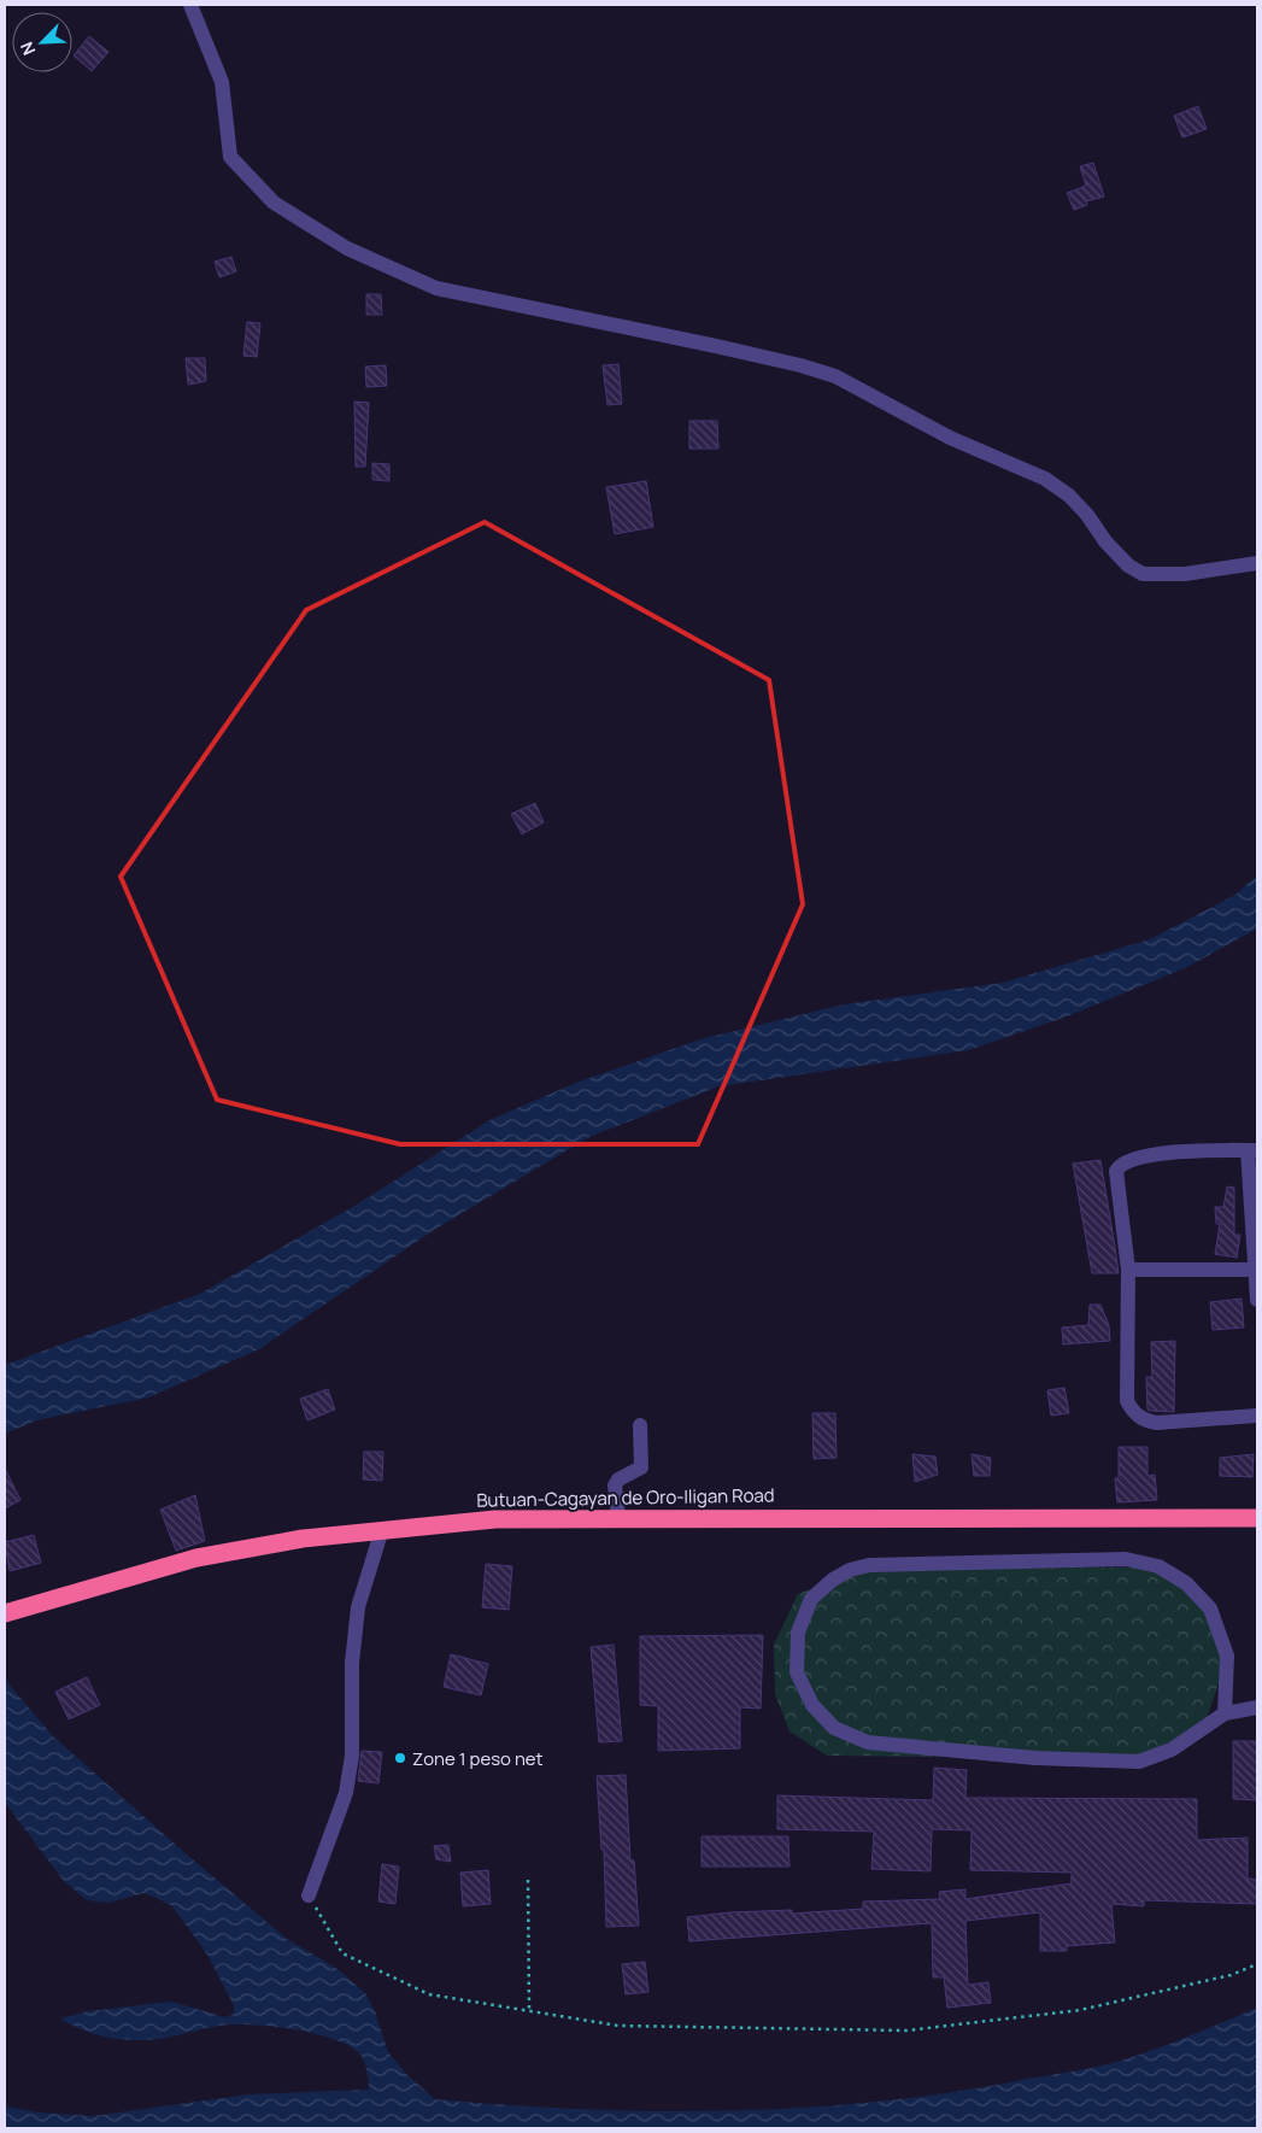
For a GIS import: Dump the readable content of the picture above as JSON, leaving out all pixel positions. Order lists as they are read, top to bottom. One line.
{"streets":{"highway":["Butuan-Cagayan de Oro-Iligan Road"]},"places":["Zone 1 peso net"],"north":"bottom left"}
